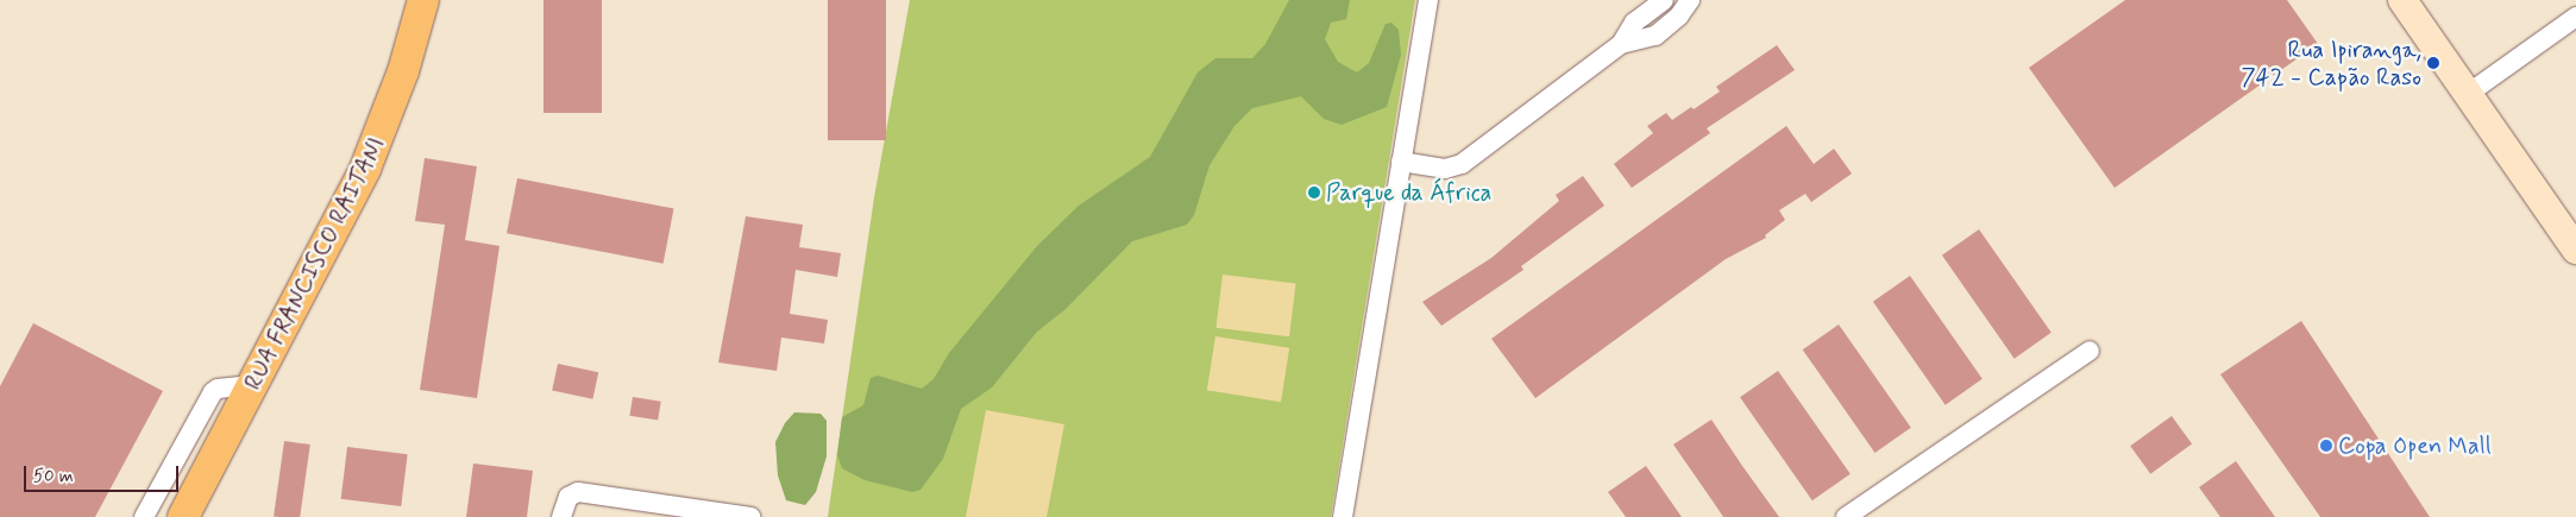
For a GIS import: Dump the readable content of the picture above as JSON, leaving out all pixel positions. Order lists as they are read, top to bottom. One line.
{"streets":{"main road":["RUA FRANCISCO RAITANI"]},"places":["Rua Ipiranga, 742 - Capão Raso","Parque da África","Copa Open Mall"],"scale_bar":"50 m"}
